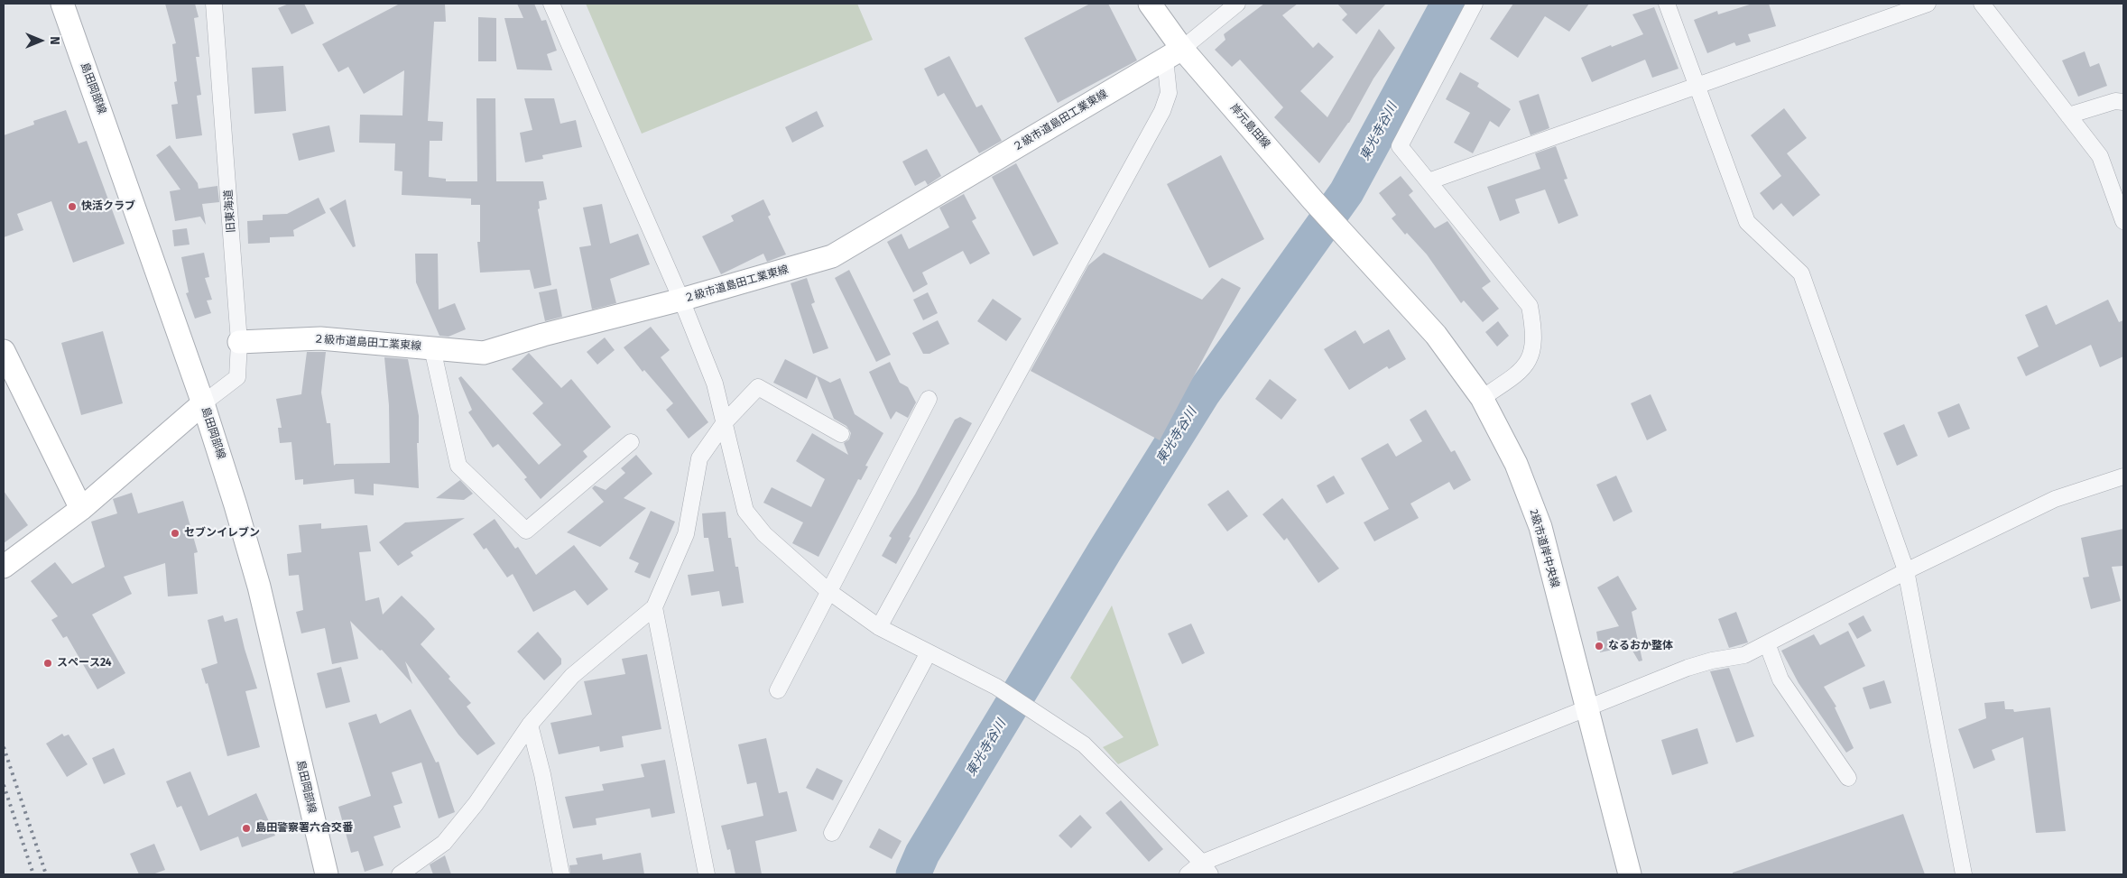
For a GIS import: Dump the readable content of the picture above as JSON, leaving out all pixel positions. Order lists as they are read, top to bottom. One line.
{"streets":{"street":["島田岡部線","２級市道島田工業東線","岸元島田線","旧東海道","2級市道岸中央線"]},"crossings":[["島田岡部線","旧東海道"],["２級市道島田工業東線","岸元島田線"],["２級市道島田工業東線","旧東海道"],["岸元島田線","2級市道岸中央線"]],"water":["東光寺谷川"],"places":["快活クラブ","セブンイレブン","なるおか整体","スペース24","島田警察署六合交番"],"north":"right"}
